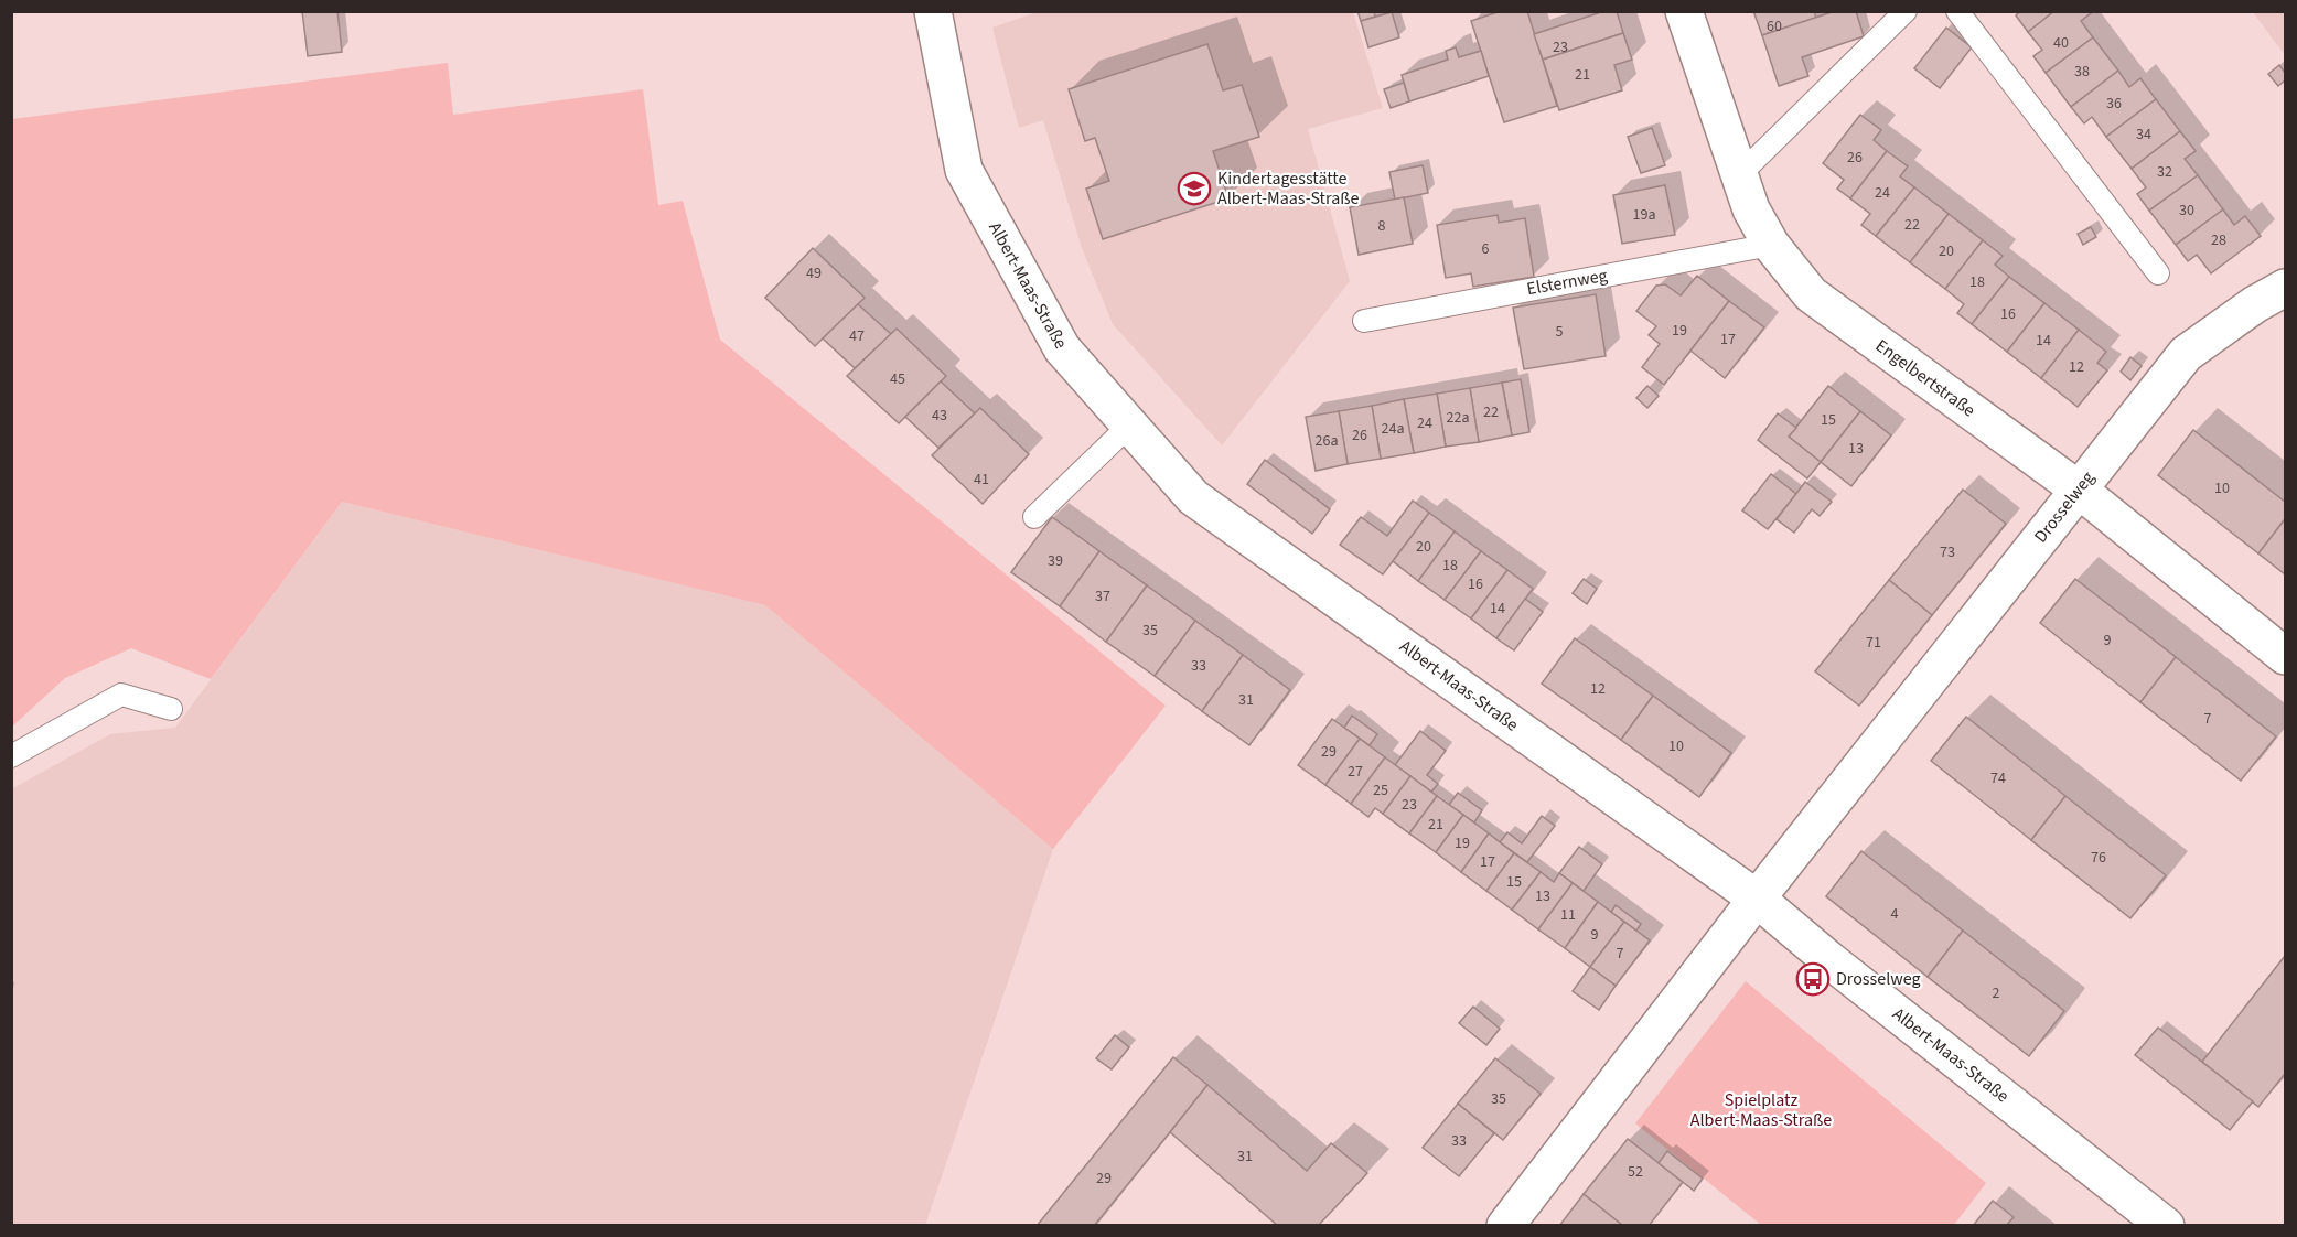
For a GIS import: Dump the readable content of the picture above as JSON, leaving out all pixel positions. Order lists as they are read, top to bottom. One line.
{"streets":{"street":["Albert-Maas-Straße","Engelbertstraße","Drosselweg"],"lane":["Elsternweg"]},"crossings":[["Elsternweg","Engelbertstraße"],["Albert-Maas-Straße","Drosselweg"],["Engelbertstraße","Drosselweg"]],"parks":["Spielplatz Albert-Maas-Straße"],"places":{"school or university":["Kindertagesstätte Albert-Maas-Straße"],"bus stop":["Drosselweg"]},"house_numbers":["60","40","23","38","21","36","34","26","32","24","30","19a","22","8","28","6","20","49","18","16","19","5","47","17","14","12","45","22","43","22a","15","24","24a","26","26a","13","41","10","20","73","39","18","16","37","14","35","9","71","33","12","31","7","10","29","27","74","25","23","21","19","76","17","15","13","4","11","9","7","2","35","33","31","52","29"]}
